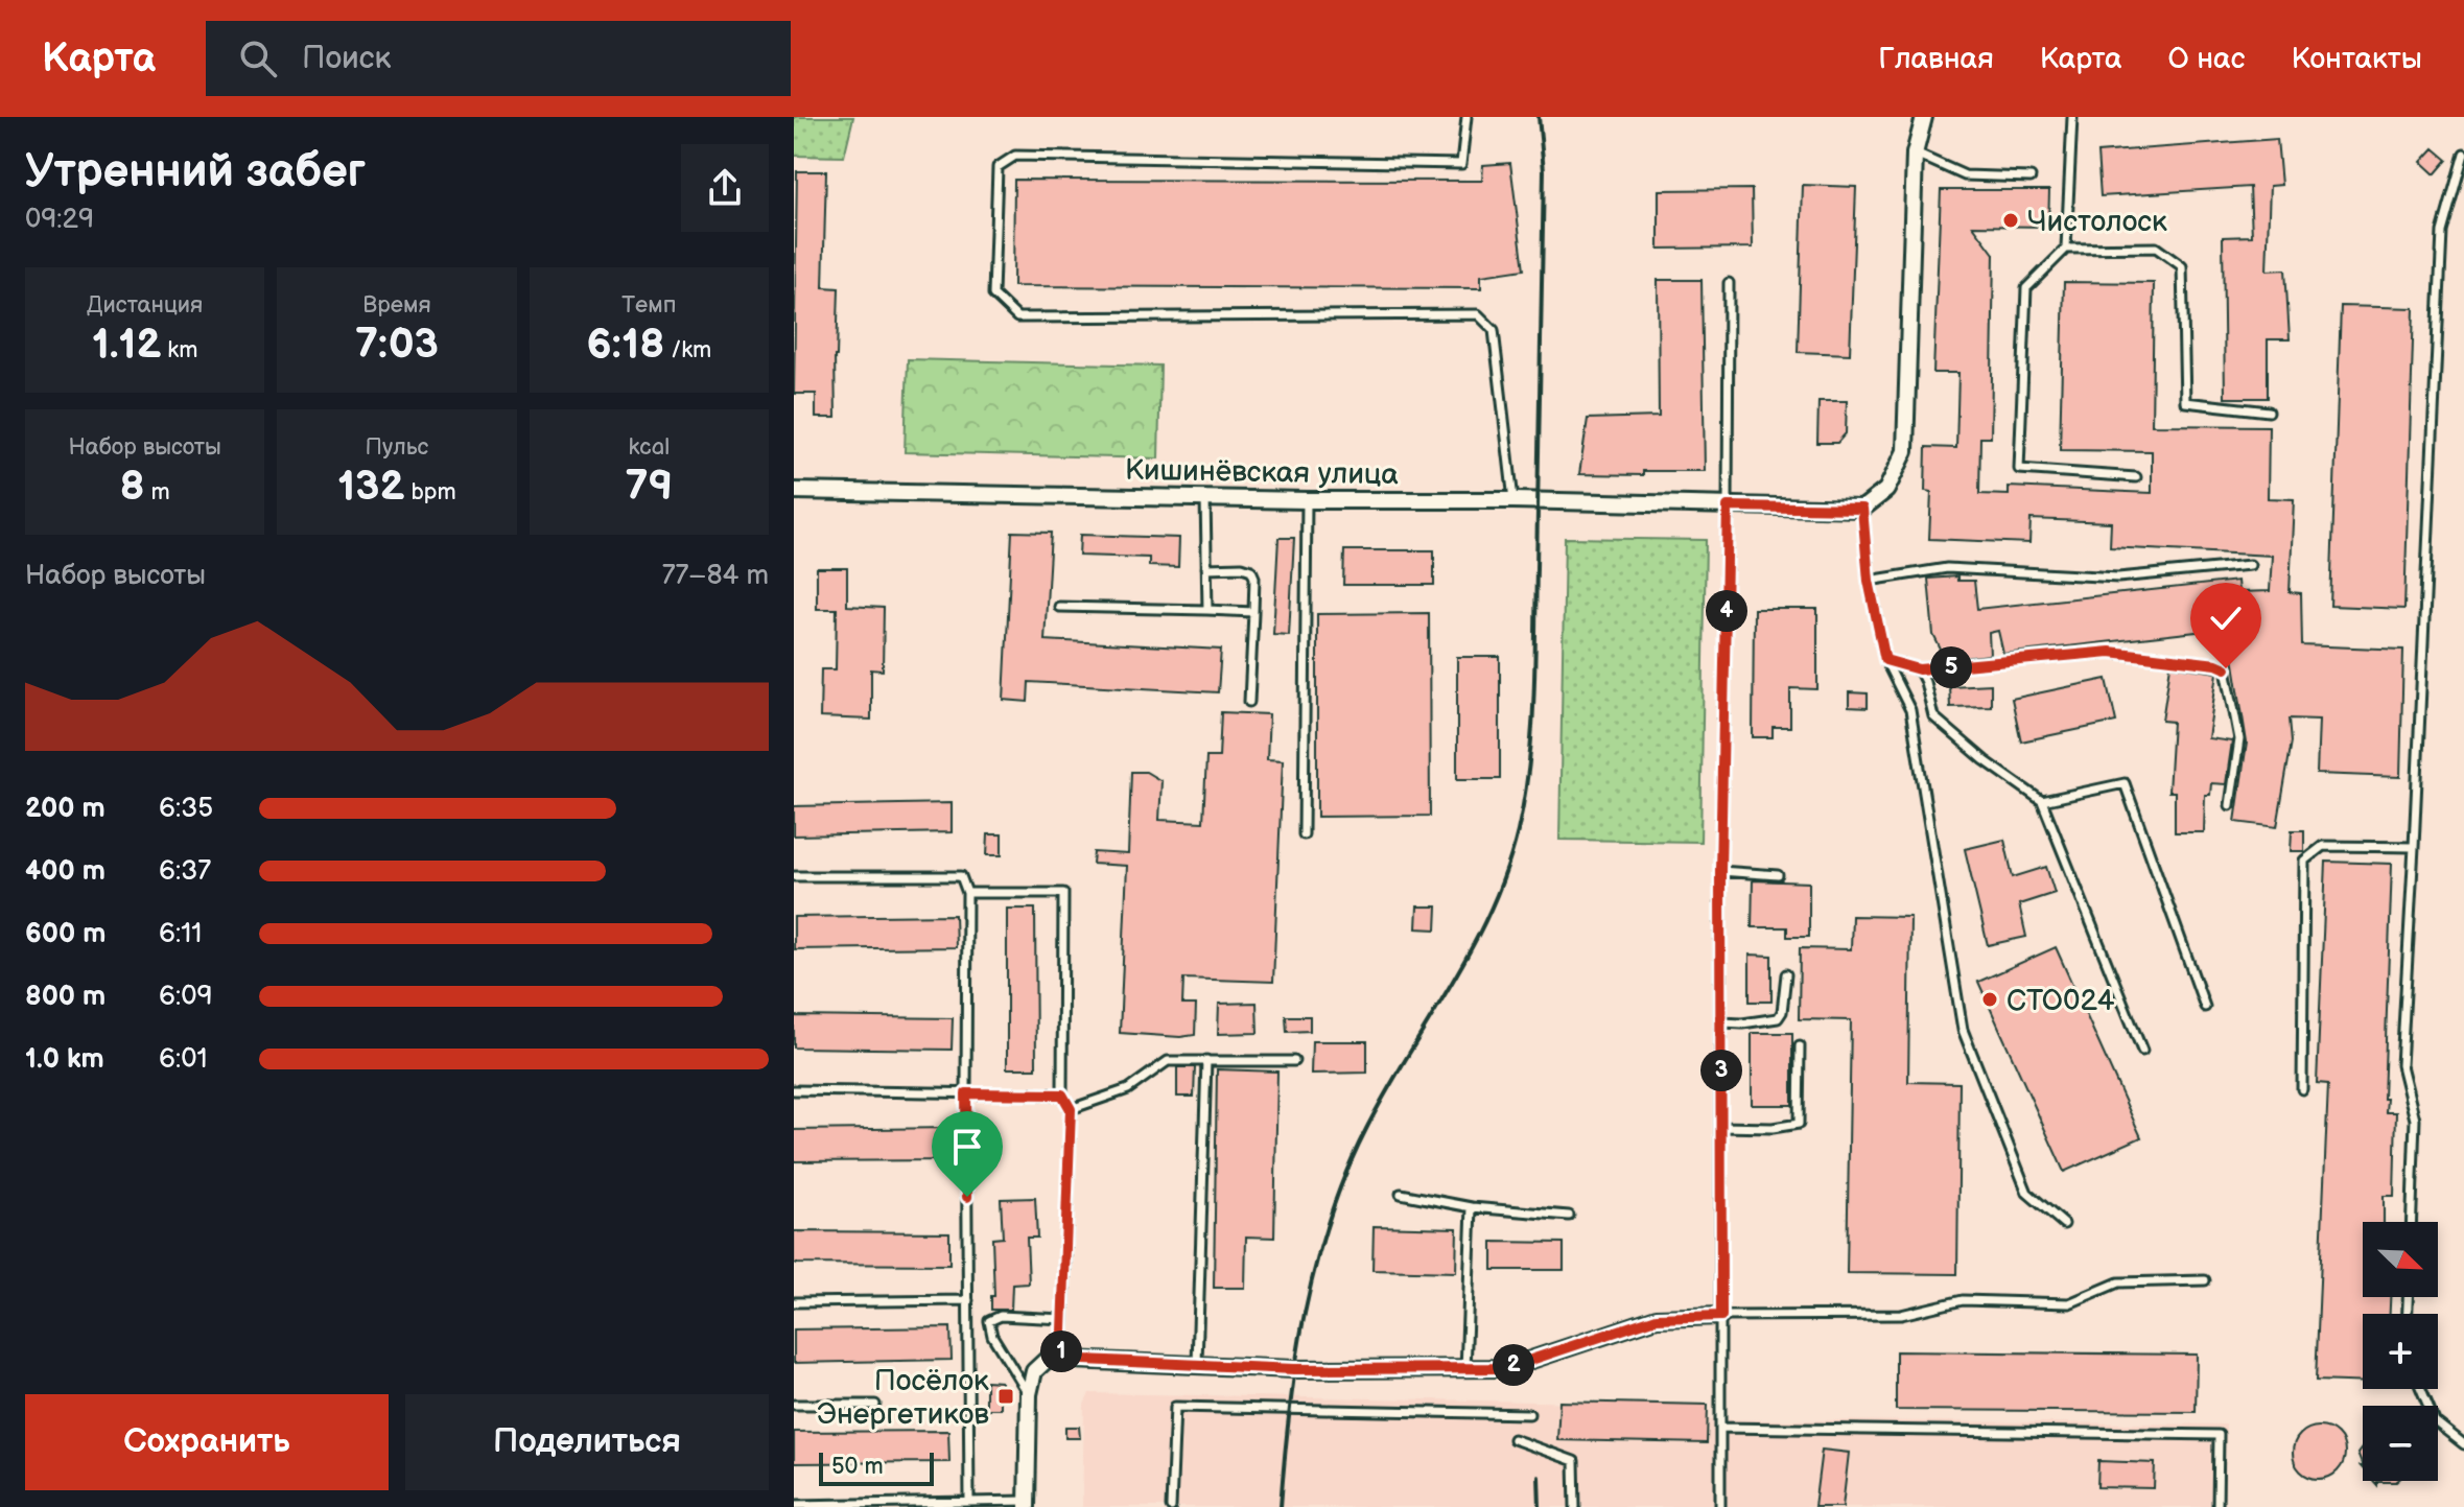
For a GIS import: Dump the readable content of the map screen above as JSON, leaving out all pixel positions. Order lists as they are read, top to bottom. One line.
{"streets":{"street":["Кишинёвская улица"]},"places":{"other":["Чистолоск","СТО024"],"transit":["Посёлок Энергетиков"]},"scale_bar":"50 m","north":"bottom right","page":{"header":"Карта","search":"Поиск","nav":["Главная","Карта","О нас","Контакты"],"heading":["Утренний забег","09:29"],"stats":[["Дистанция","1.12 km"],["Время","7:03"],["Темп","6:18 /km"],["Набор высоты","8 m"],["Пульс","132 bpm"],["kcal","79"]],"chart":["Набор высоты","77–84 m"],"pins":["4","5","3","1","2"],"list":[{"name":"200 m","note":"6:35"},{"name":"400 m","note":"6:37"},{"name":"600 m","note":"6:11"},{"name":"800 m","note":"6:09"},{"name":"1.0 km","note":"6:01"}],"map_buttons":["+","−"],"buttons":["Сохранить","Поделиться"],"scale":"50 m"}}
